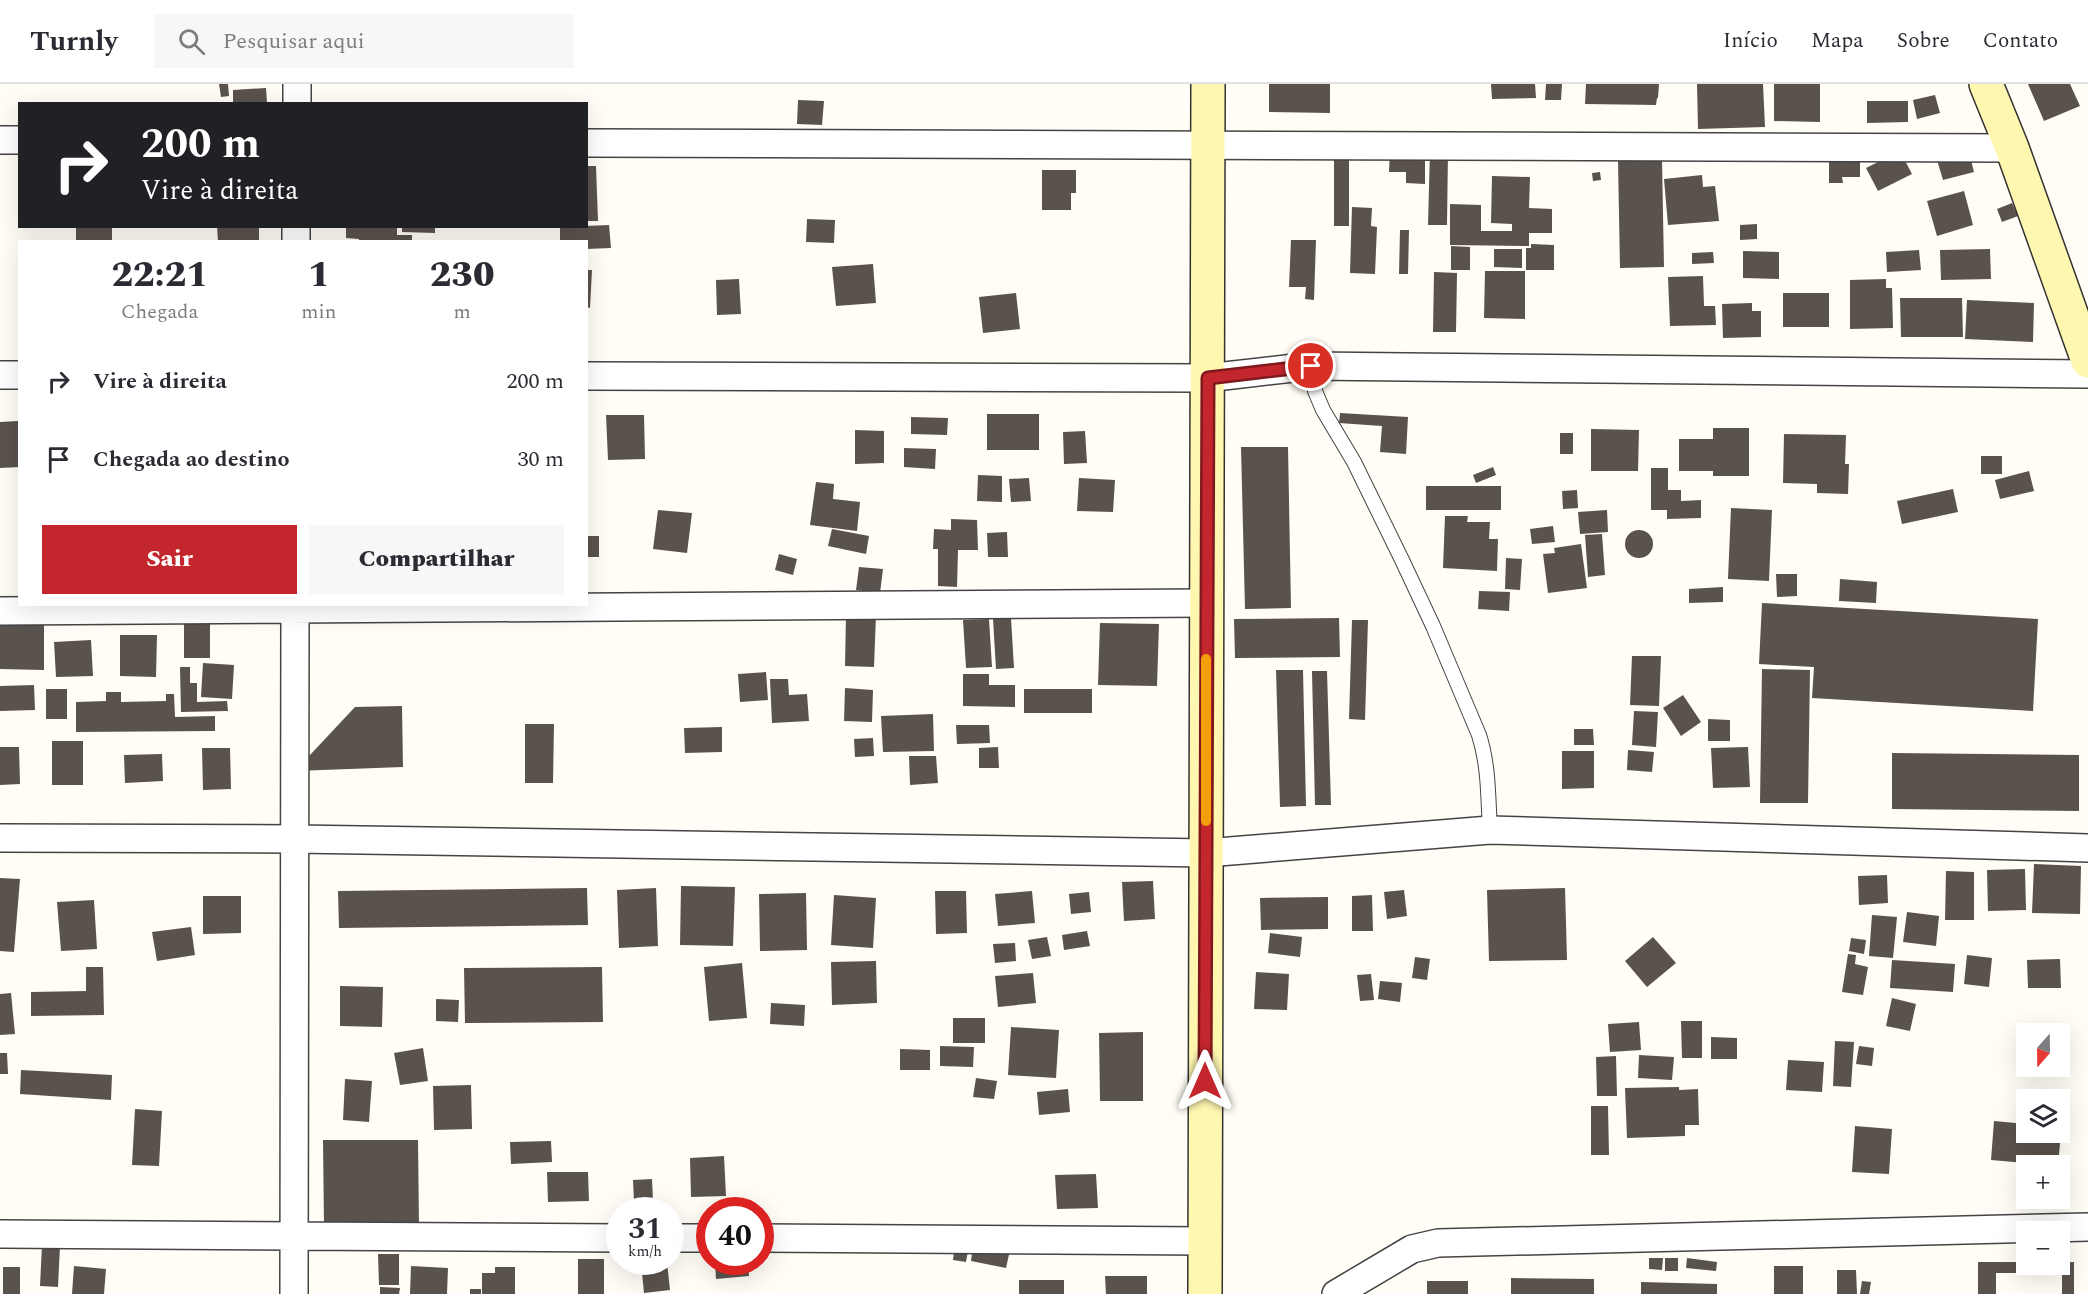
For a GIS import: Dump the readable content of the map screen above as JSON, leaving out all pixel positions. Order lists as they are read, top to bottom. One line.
{"north":"bottom","page":{"header":"Turnly","search":"Pesquisar aqui","nav":["Início","Mapa","Sobre","Contato"],"turn":["200 m","Vire à direita"],"eta":["22:21","Chegada","1","min","230","m"],"list":[{"name":"Vire à direita","value":"200 m"},{"name":"Chegada ao destino","value":"30 m"}],"buttons":["Sair","Compartilhar"],"map_buttons":["+","−"],"speed":"31 km/h","limit":"40"}}
